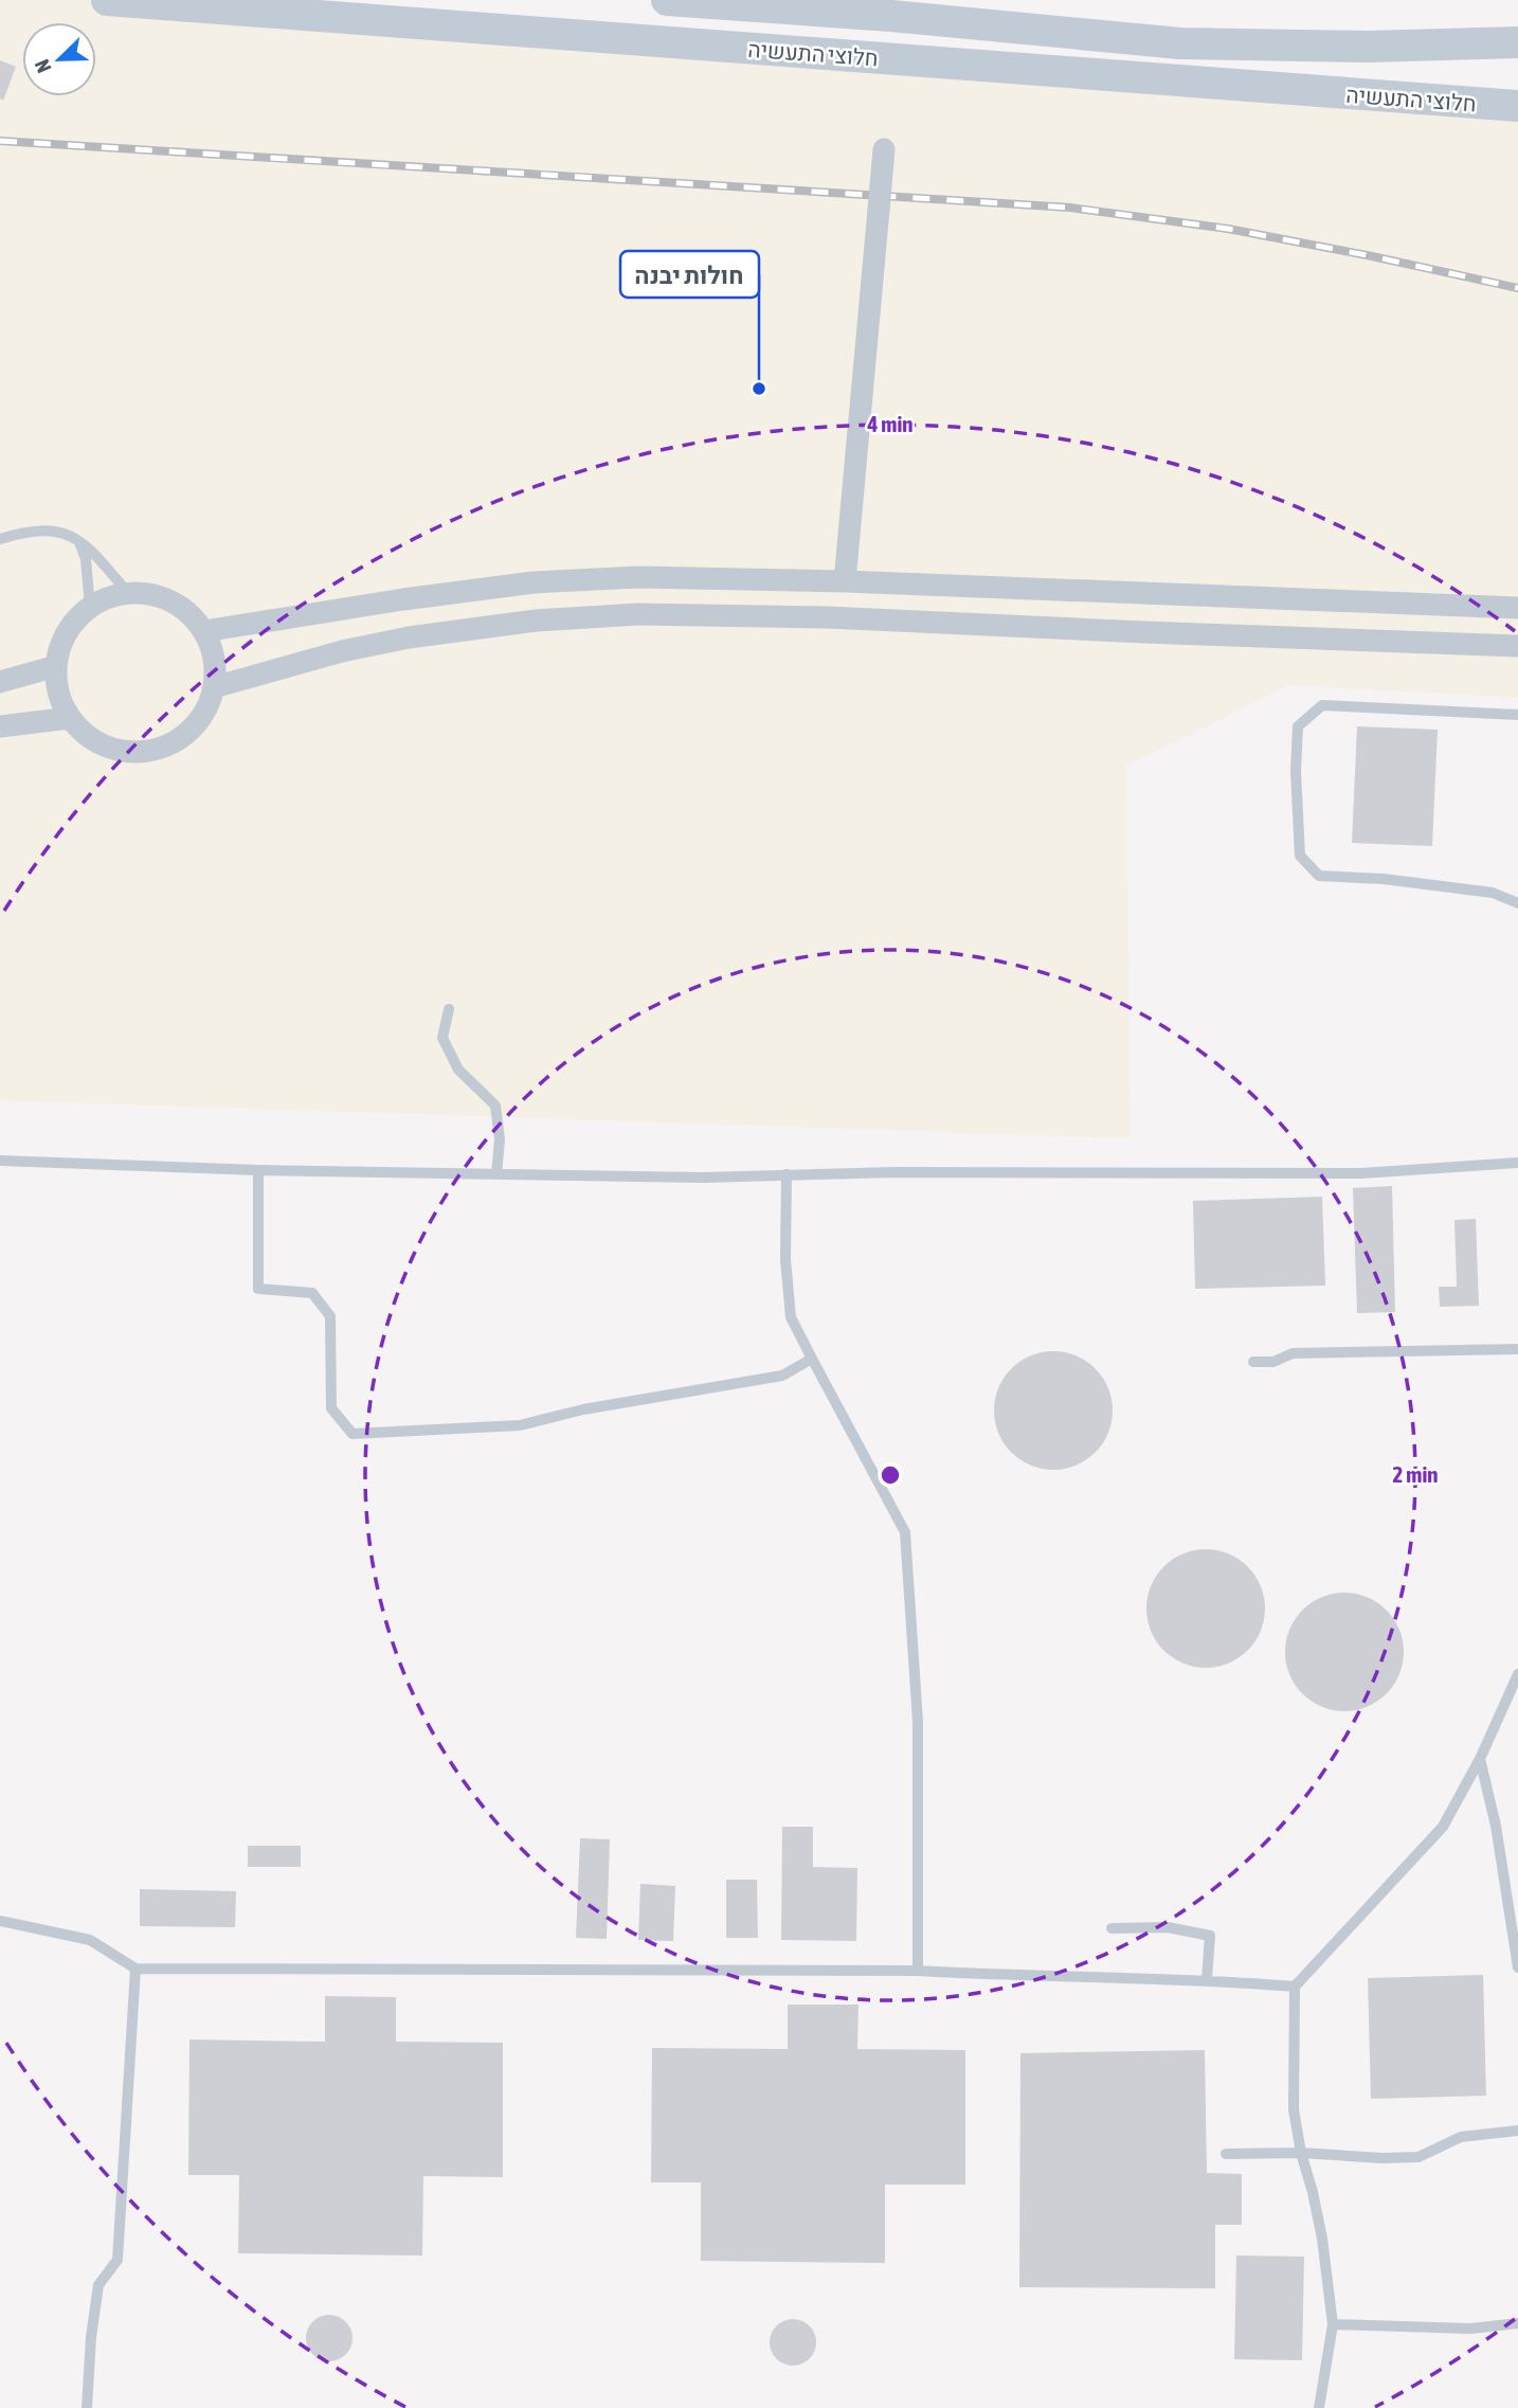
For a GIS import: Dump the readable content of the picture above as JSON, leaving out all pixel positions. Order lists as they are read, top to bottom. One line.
{"streets":{"street":["חלוצי התעשיה"]},"places":["חולות יבנה"],"north":"bottom left","rings":["4 min","2 min"]}
